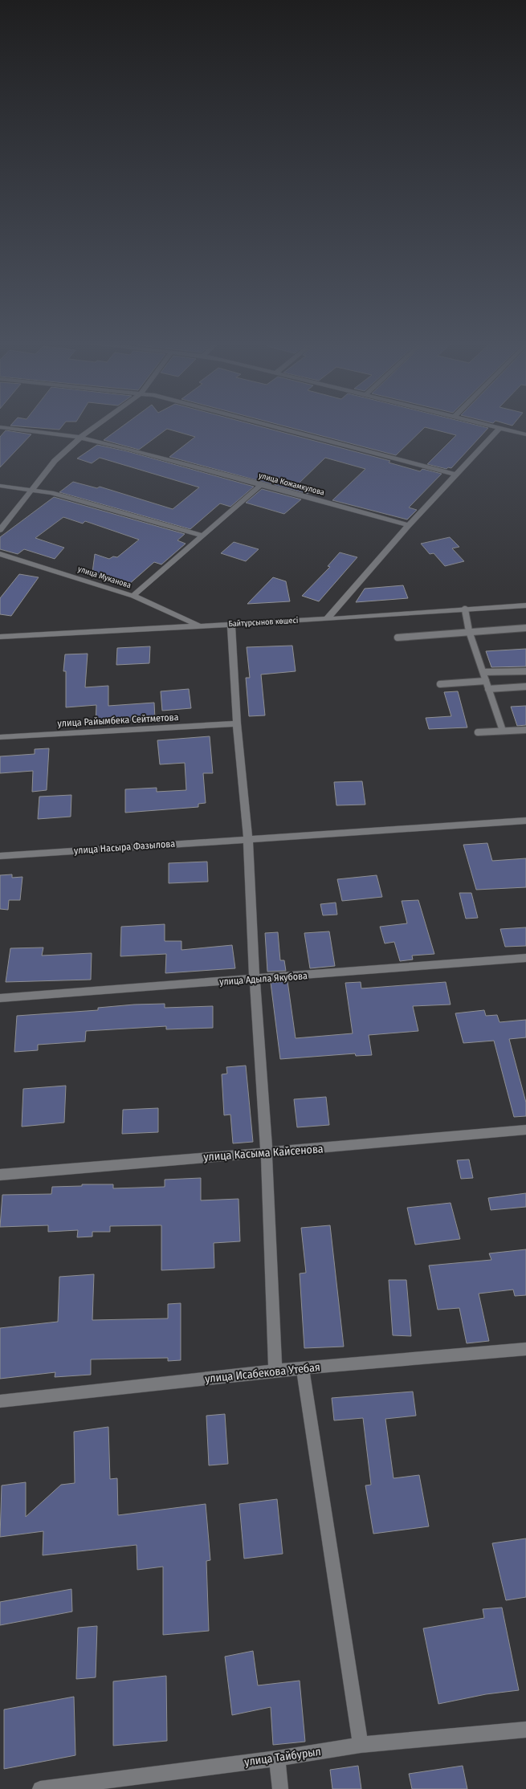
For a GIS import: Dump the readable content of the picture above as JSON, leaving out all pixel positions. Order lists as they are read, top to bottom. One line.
{"streets":{"street":["улица Кожамкулова","улица Муканова","Байтұрсынов көшесі","улица Райымбека Сейтметова","улица Насыра Фазылова","улица Адыла Якубова","улица Касыма Кайсенова","улица Исабекова Утебая","улица Тайбурыл"]},"crossings":[["улица Муканова","Байтұрсынов көшесі"]]}
